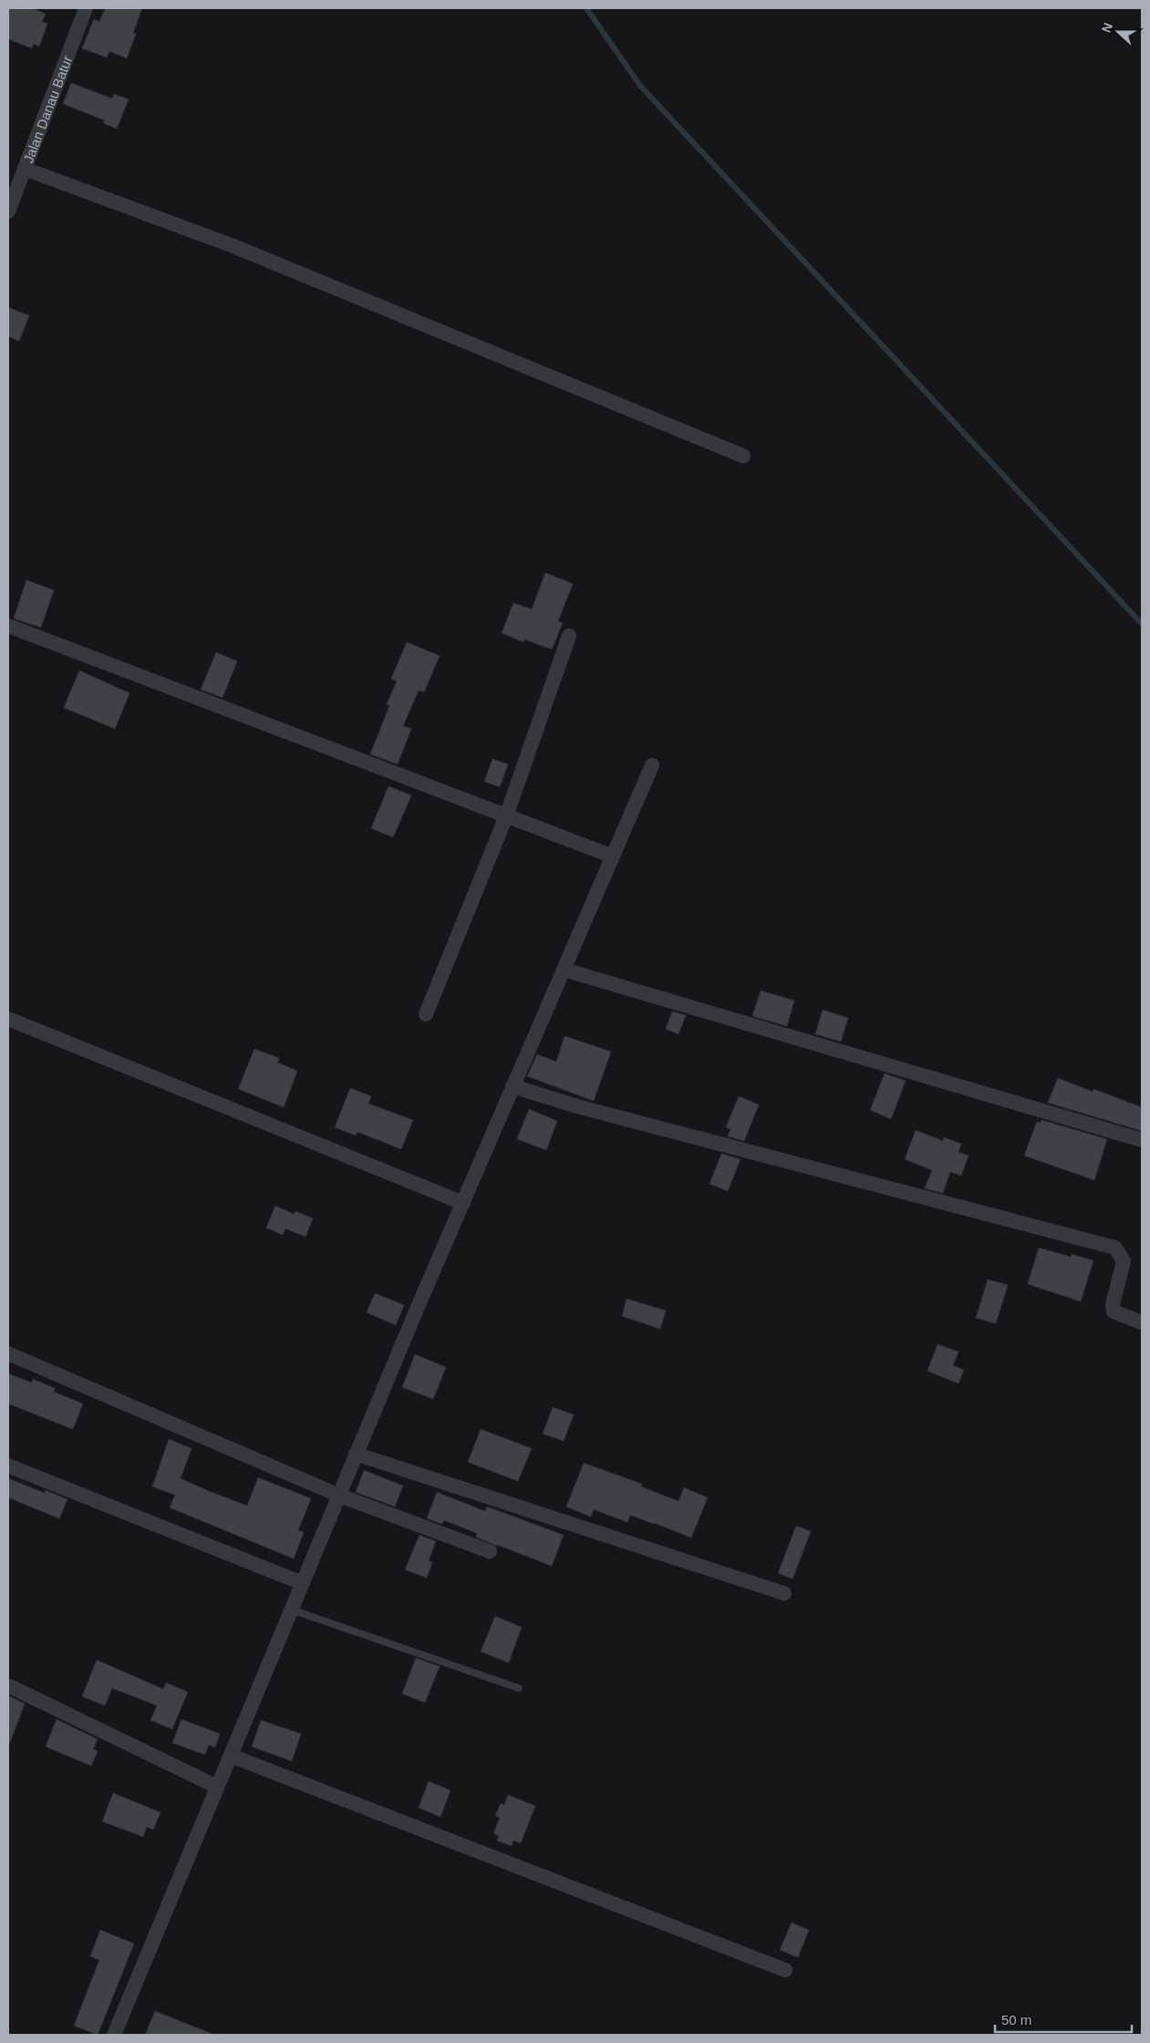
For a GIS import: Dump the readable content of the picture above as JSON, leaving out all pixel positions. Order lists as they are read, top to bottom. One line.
{"streets":{"street":["Jalan Danau Batur"]},"scale_bar":"50 m","north":"left"}
